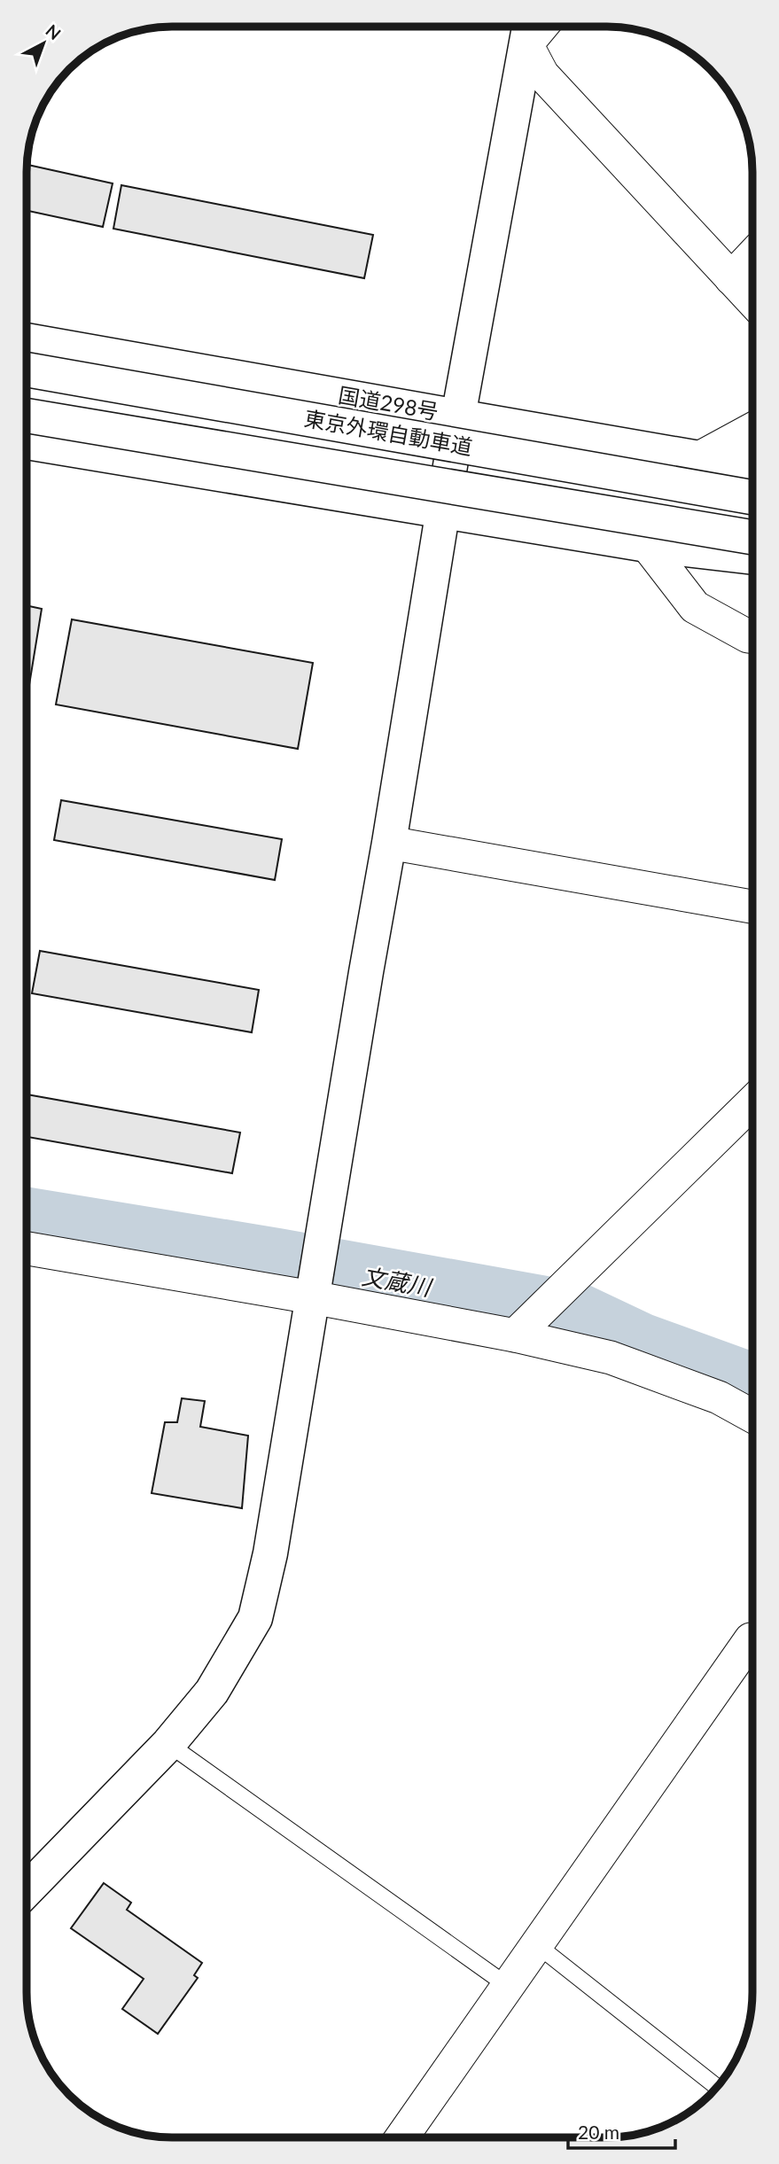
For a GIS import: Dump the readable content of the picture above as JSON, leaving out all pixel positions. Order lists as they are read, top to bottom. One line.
{"streets":{"main road":["国道298号","東京外環自動車道"]},"water":["文蔵川"],"scale_bar":"20 m","north":"top right"}
